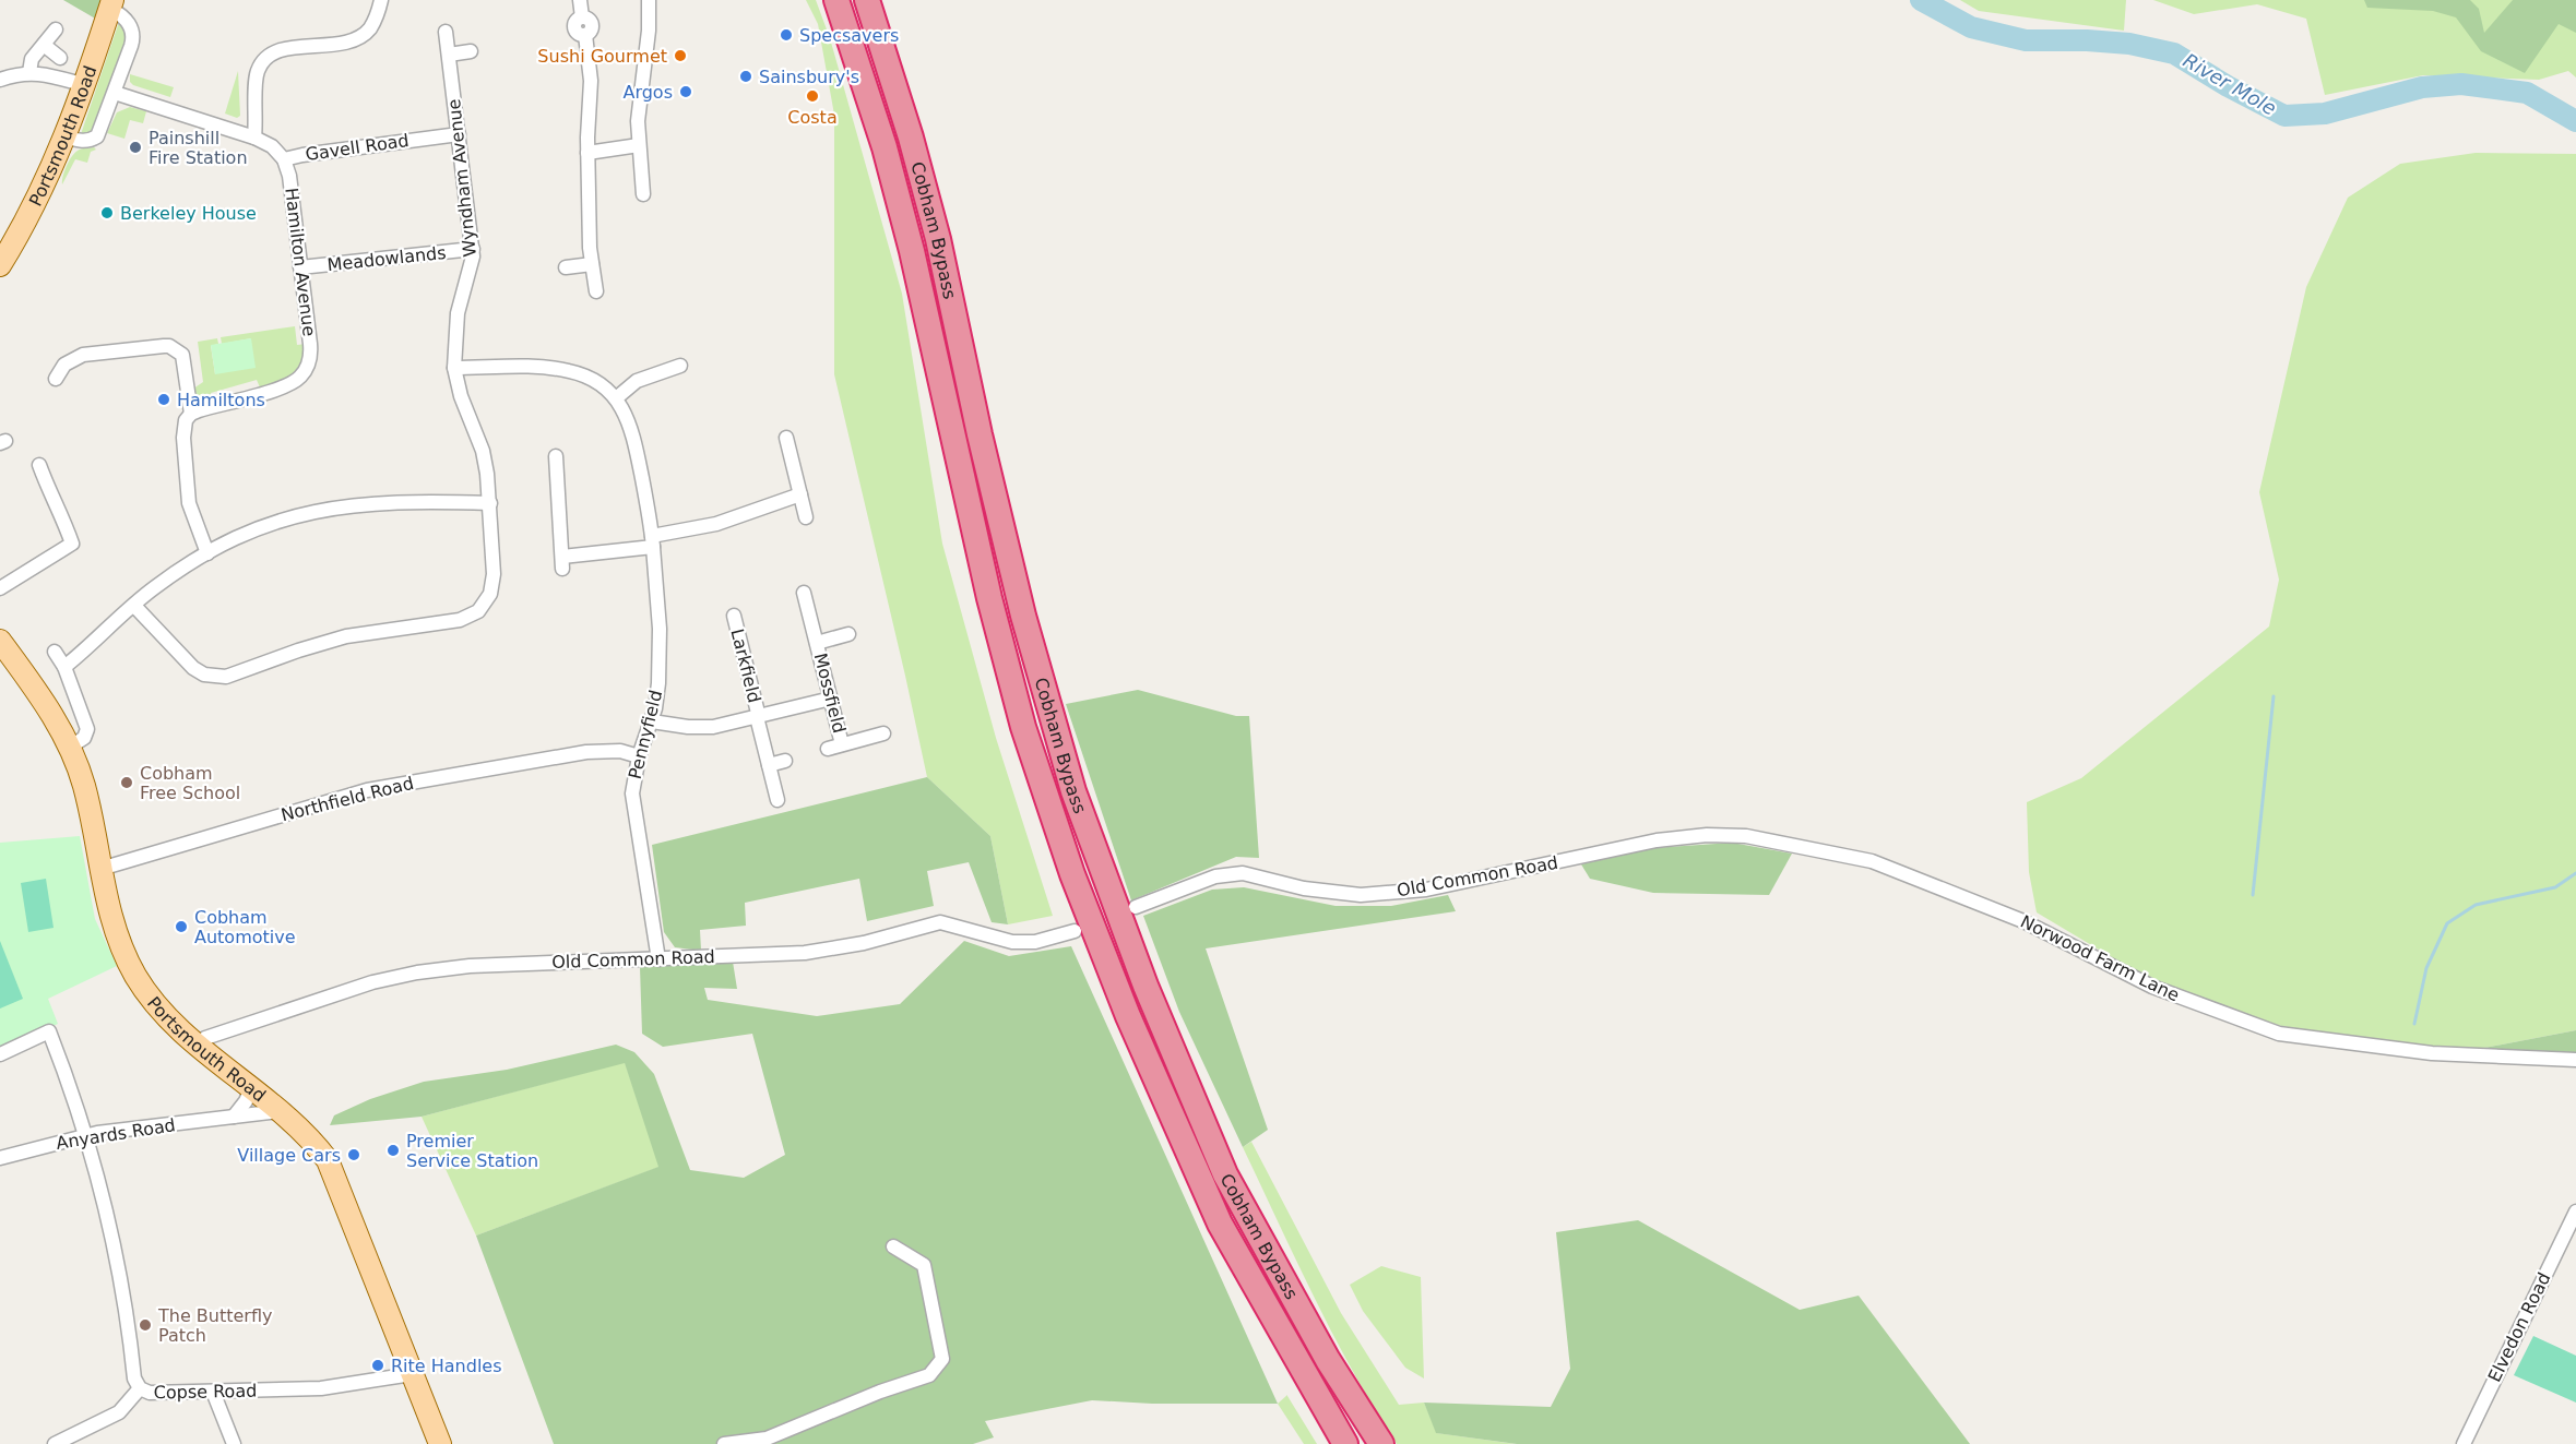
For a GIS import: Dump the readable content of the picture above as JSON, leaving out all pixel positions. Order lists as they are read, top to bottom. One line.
{"streets":{"highway":["Cobham Bypass"],"main road":["Portsmouth Road"],"street":["Gavell Road","Wyndham Avenue","Meadowlands","Hamilton Avenue","Larkfield","Mossfield","Pennyfield","Northfield Road","Old Common Road","Norwood Farm Lane","Anyards Road","Elvedon Road","Copse Road"]},"crossings":[["Portsmouth Road","Northfield Road"],["Portsmouth Road","Old Common Road"],["Portsmouth Road","Anyards Road"],["Portsmouth Road","Copse Road"],["Gavell Road","Wyndham Avenue"],["Gavell Road","Hamilton Avenue"],["Wyndham Avenue","Meadowlands"],["Meadowlands","Hamilton Avenue"],["Larkfield","Mossfield"],["Larkfield","Pennyfield"],["Pennyfield","Northfield Road"],["Pennyfield","Old Common Road"],["Old Common Road","Norwood Farm Lane"],["Anyards Road","Copse Road"]],"water":["River Mole"],"places":["Specsavers","Sushi Gourmet","Sainsbury's","Argos","Costa","Painshill Fire Station","Berkeley House","Hamiltons","Cobham Free School","Cobham Automotive","Premier Service Station","Village Cars","The Butterfly Patch","Rite Handles"]}
